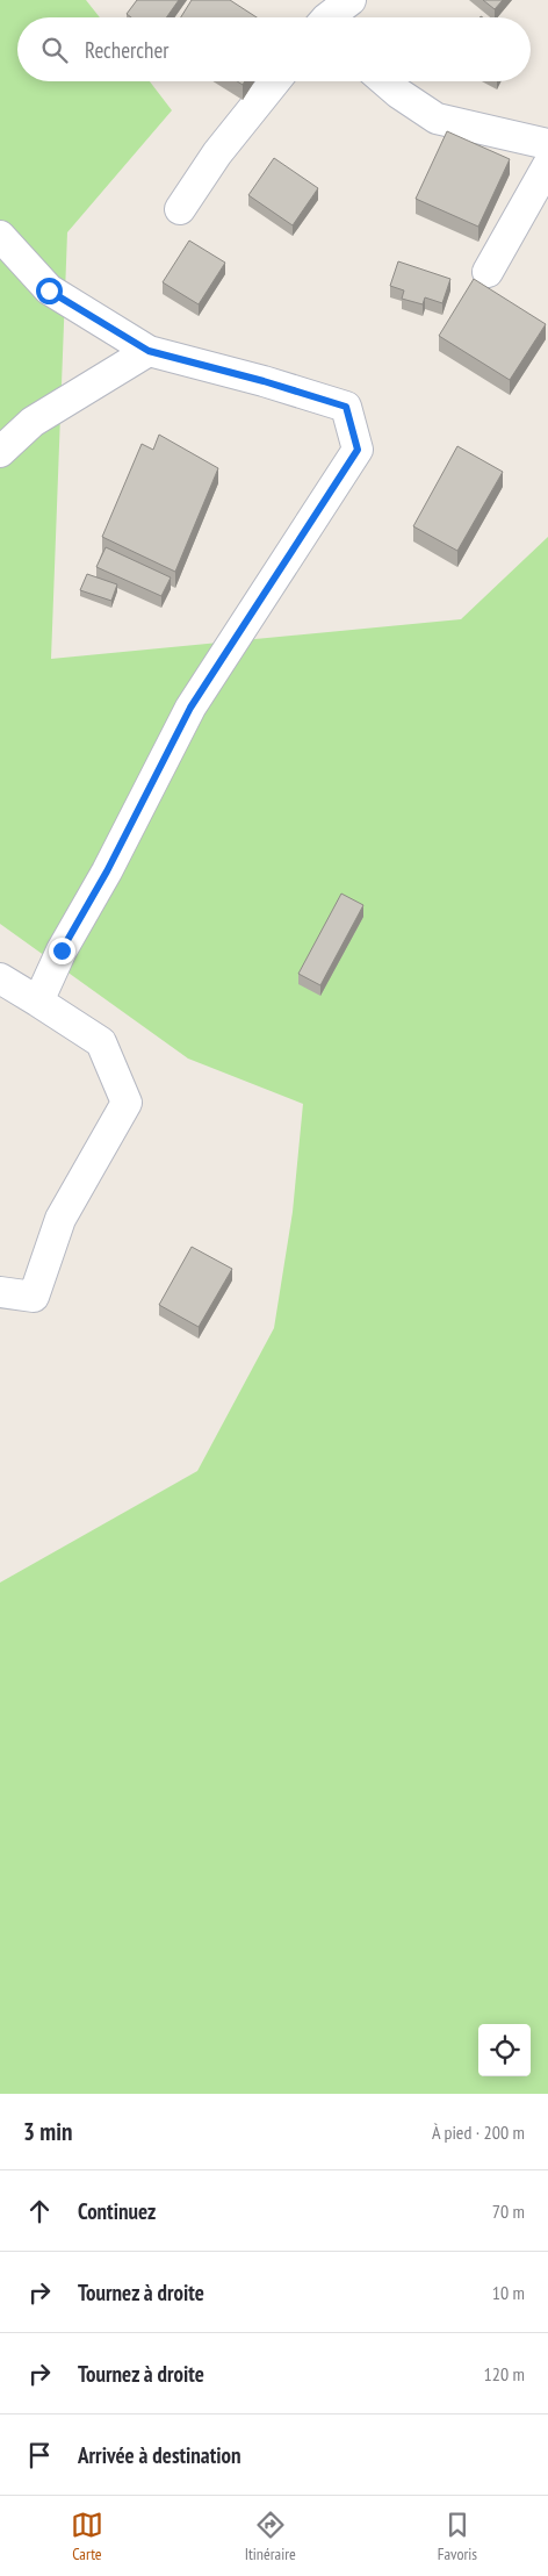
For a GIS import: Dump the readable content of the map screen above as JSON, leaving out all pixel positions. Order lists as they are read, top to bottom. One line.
{"page":{"search":"Rechercher","heading":["3 min","À pied · 200 m"],"list":[["Continuez","70 m"],["Tournez à droite","10 m"],["Tournez à droite","120 m"],"Arrivée à destination"],"nav":["Carte","Itinéraire","Favoris"]}}
